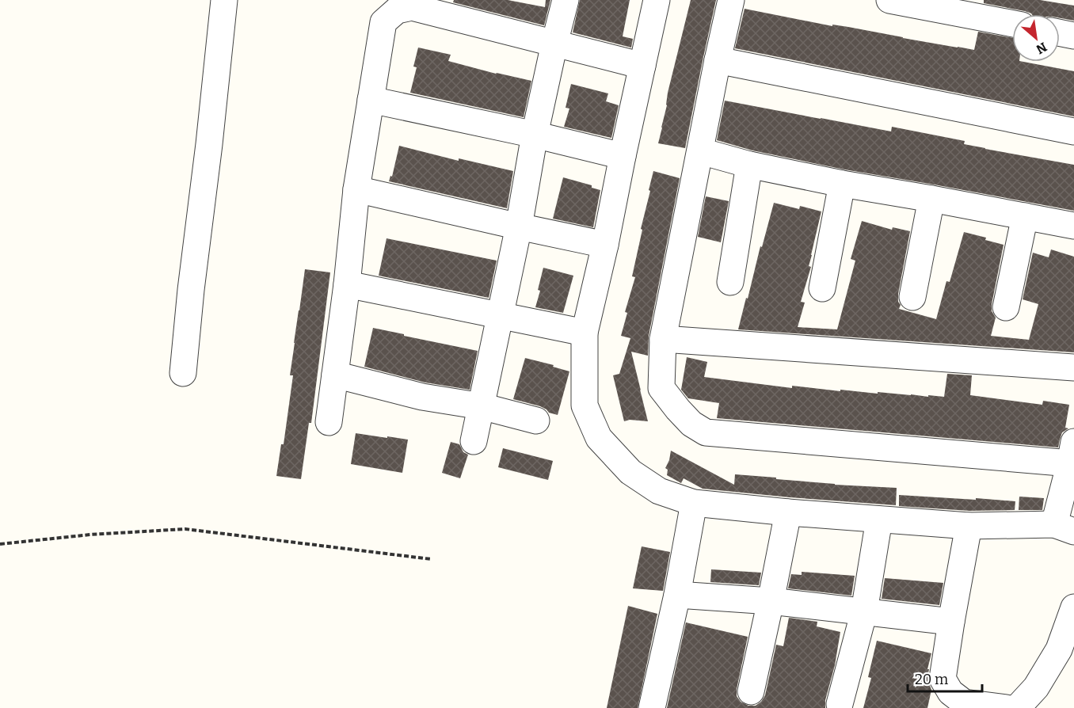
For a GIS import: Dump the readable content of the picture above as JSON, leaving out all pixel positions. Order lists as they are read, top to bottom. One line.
{"scale_bar":"20 m","north":"bottom right"}
